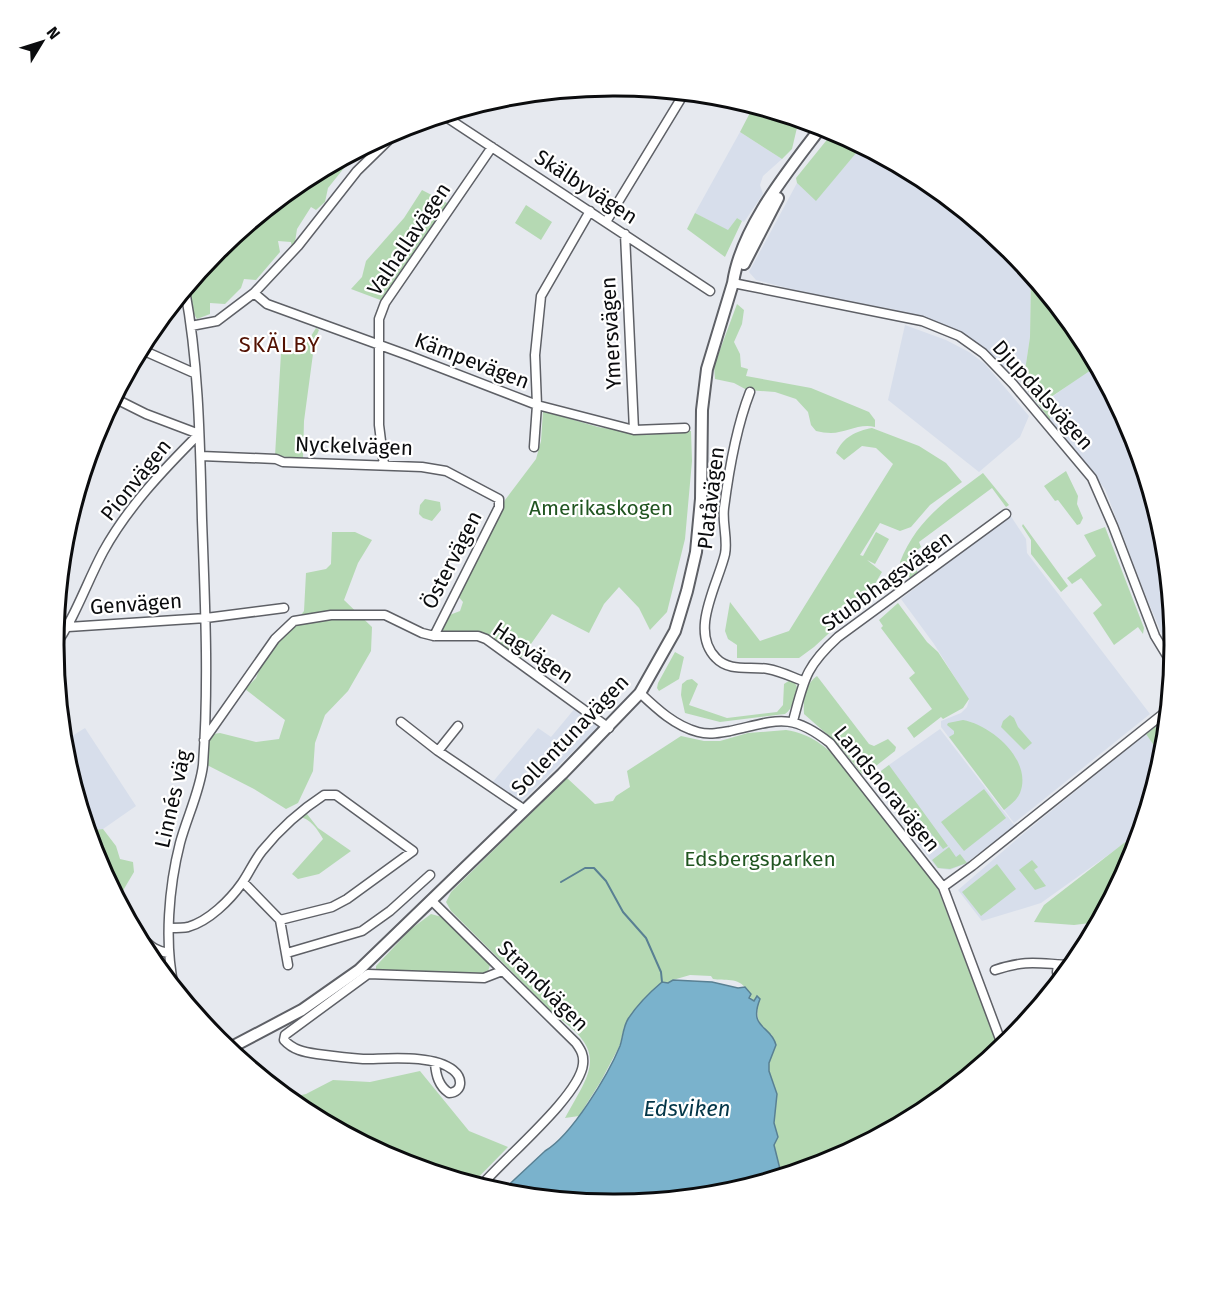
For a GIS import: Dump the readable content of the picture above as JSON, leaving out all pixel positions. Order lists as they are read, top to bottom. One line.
{"streets":{"street":["Skälbyvägen","Valhallavägen","Ymersvägen","Kämpevägen","Djupdalsvägen","Nyckelvägen","Pionvägen","Platåvägen","Östervägen","Stubbhagsvägen","Genvägen","Hagvägen","Sollentunavägen","Landsnoravägen","Linnés väg","Strandvägen"]},"crossings":[["Skälbyvägen","Valhallavägen"],["Skälbyvägen","Ymersvägen"],["Valhallavägen","Kämpevägen"],["Valhallavägen","Nyckelvägen"],["Ymersvägen","Kämpevägen"],["Djupdalsvägen","Sollentunavägen"],["Nyckelvägen","Östervägen"],["Nyckelvägen","Linnés väg"],["Pionvägen","Genvägen"],["Pionvägen","Linnés väg"],["Platåvägen","Stubbhagsvägen"],["Östervägen","Hagvägen"],["Stubbhagsvägen","Landsnoravägen"],["Genvägen","Linnés väg"],["Hagvägen","Sollentunavägen"],["Hagvägen","Linnés väg"],["Sollentunavägen","Strandvägen"]],"districts":["SKÄLBY"],"water":["Edsviken"],"parks":["Amerikaskogen","Edsbergsparken"],"north":"top right"}
